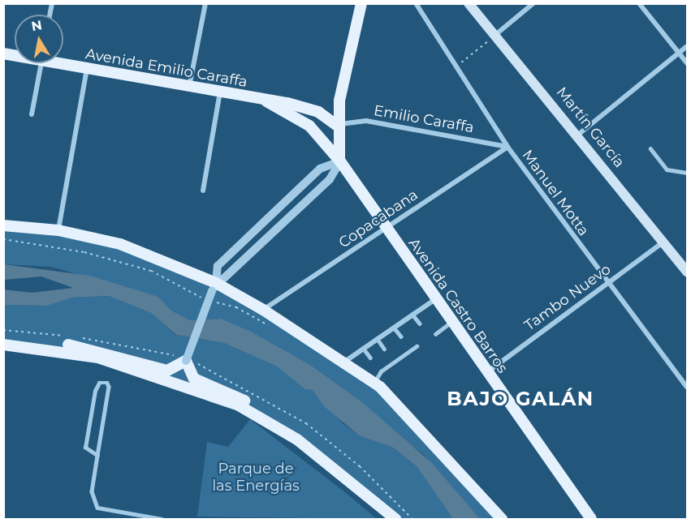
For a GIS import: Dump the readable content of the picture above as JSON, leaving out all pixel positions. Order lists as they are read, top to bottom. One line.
{"streets":{"main road":["Avenida Emilio Caraffa","Martín García","Avenida Castro Barros"],"street":["Emilio Caraffa","Manuel Motta","Copacabana","Tambo Nuevo"]},"crossings":[["Avenida Emilio Caraffa","Emilio Caraffa"],["Avenida Emilio Caraffa","Avenida Castro Barros"],["Emilio Caraffa","Manuel Motta"],["Emilio Caraffa","Copacabana"],["Emilio Caraffa","Avenida Castro Barros"],["Martín García","Tambo Nuevo"],["Manuel Motta","Copacabana"],["Manuel Motta","Tambo Nuevo"],["Copacabana","Avenida Castro Barros"],["Tambo Nuevo","Avenida Castro Barros"]],"districts":["BAJO GALÁN"],"parks":["Parque de las Energías"],"north":"top"}
